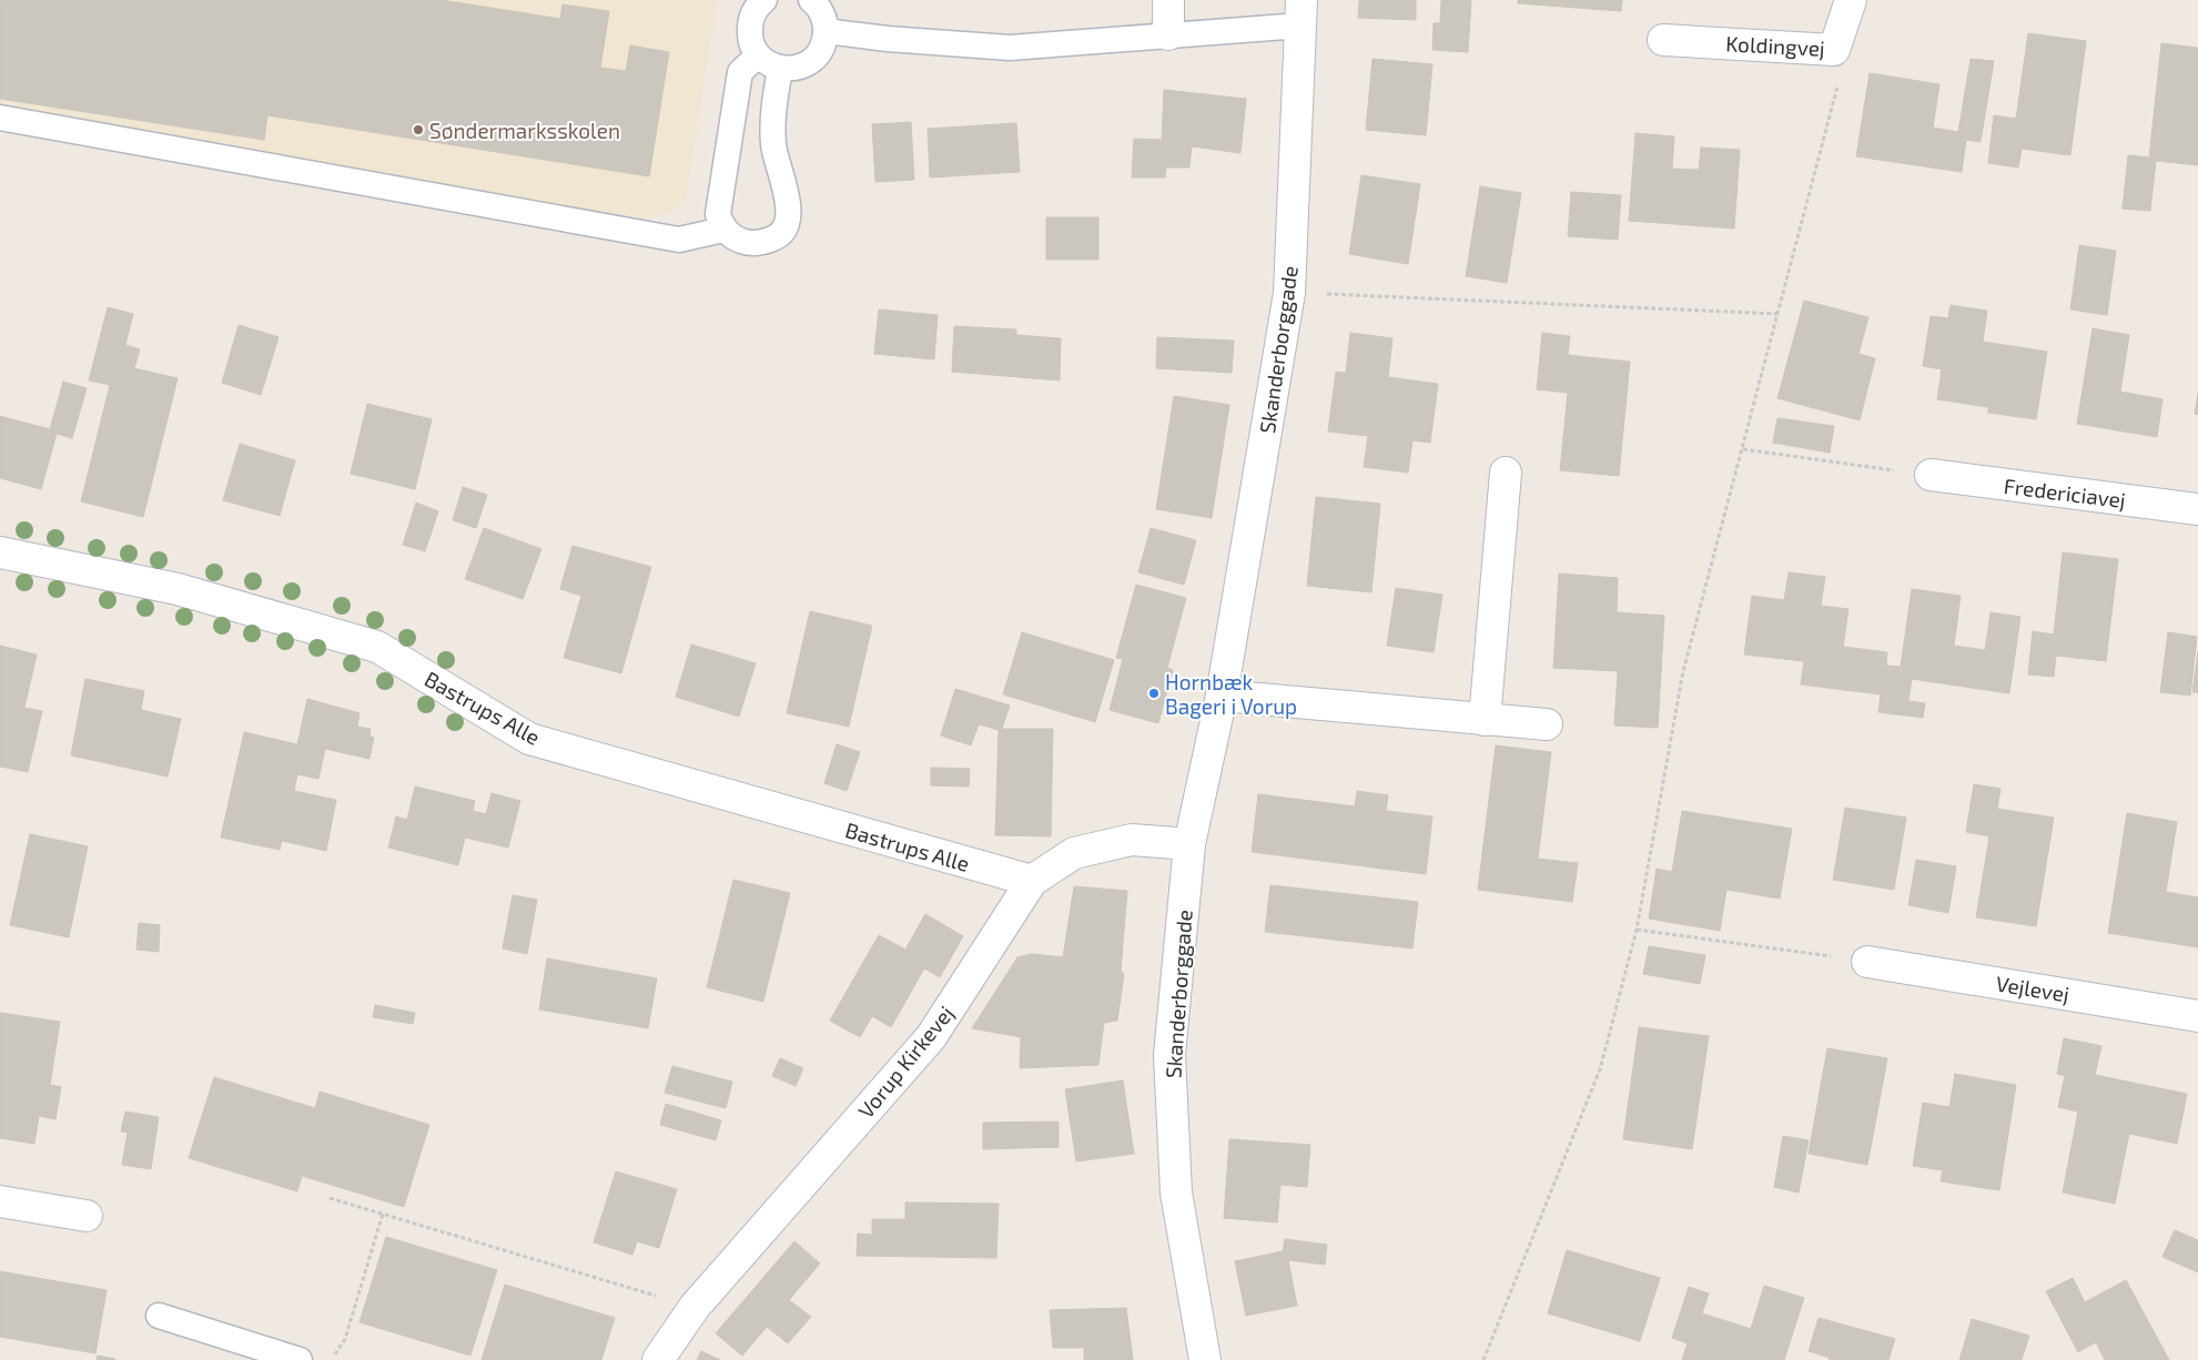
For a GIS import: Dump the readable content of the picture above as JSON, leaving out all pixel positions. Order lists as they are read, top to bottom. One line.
{"streets":{"street":["Koldingvej","Skanderborggade","Fredericiavej","Bastrups Alle","Vejlevej","Vorup Kirkevej"]},"crossings":[["Skanderborggade","Vorup Kirkevej"],["Bastrups Alle","Vorup Kirkevej"]],"places":["Søndermarksskolen","Hornbæk Bageri i Vorup"]}
